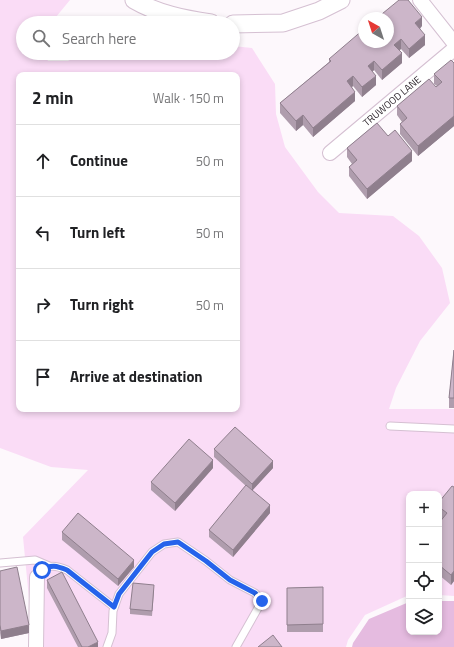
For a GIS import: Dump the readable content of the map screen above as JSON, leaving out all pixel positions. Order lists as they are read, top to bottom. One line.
{"streets":{"street":["TRUWOOD LANE"]},"north":"top left","page":{"search":"Search here","heading":["2 min","Walk · 150 m"],"list":[["Continue","50 m"],["Turn left","50 m"],["Turn right","50 m"],"Arrive at destination"],"map_buttons":["+","−"]}}
